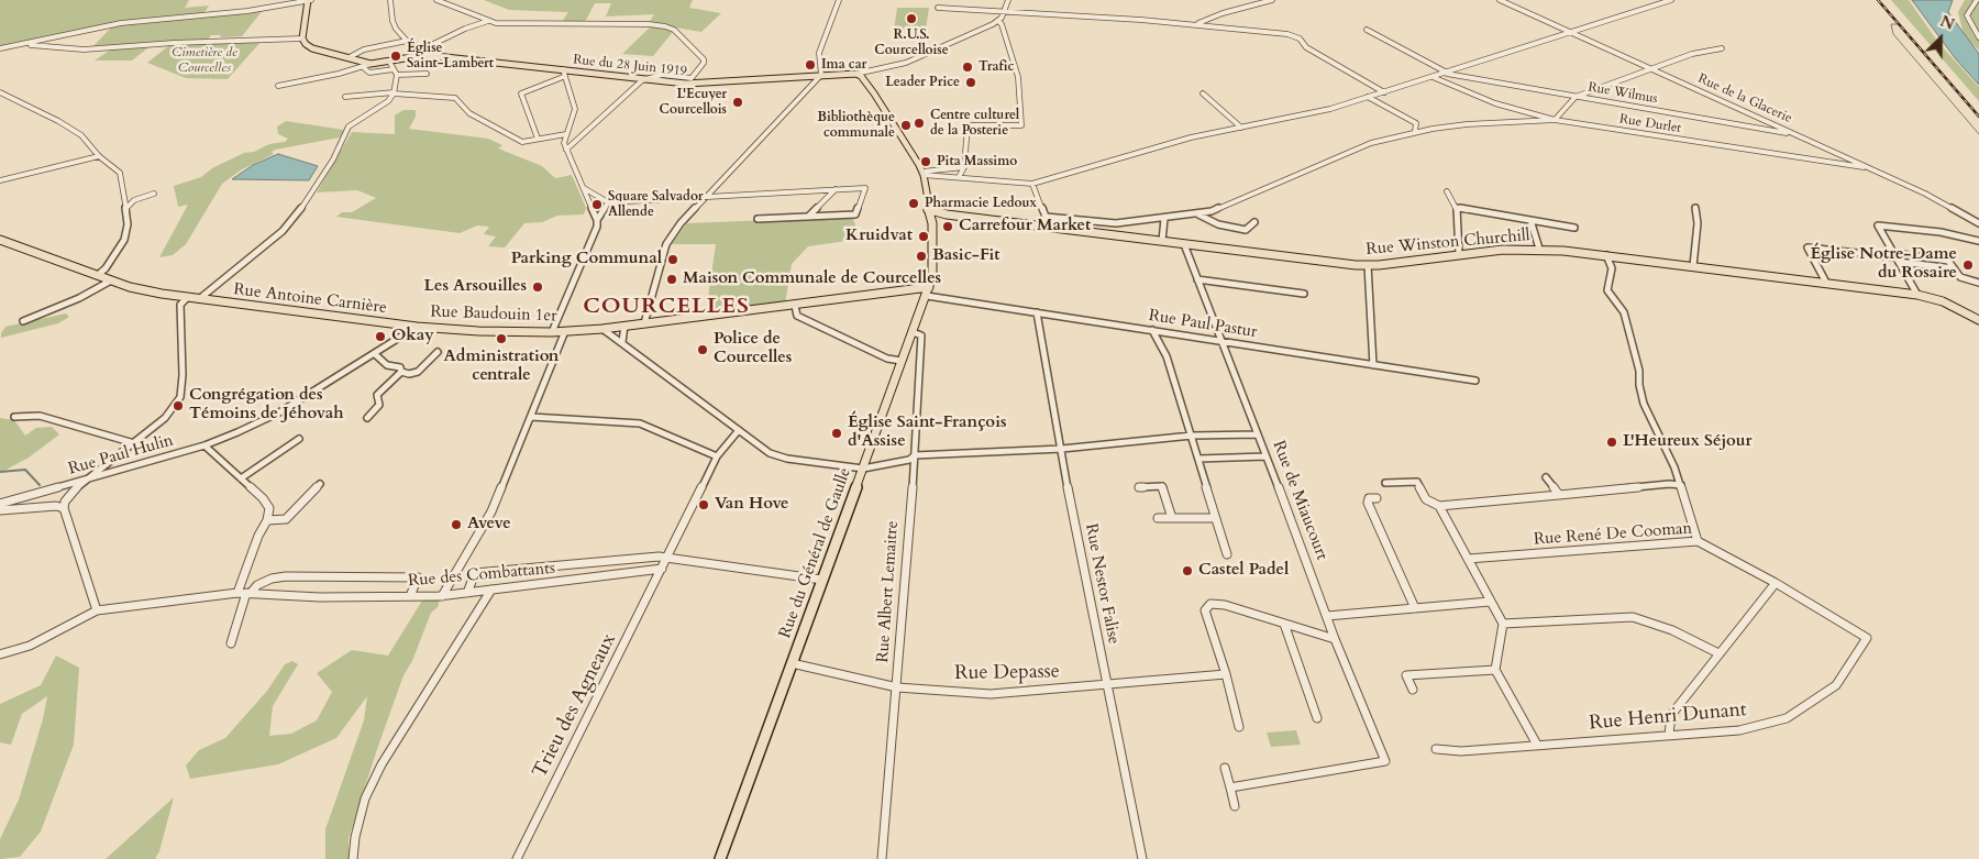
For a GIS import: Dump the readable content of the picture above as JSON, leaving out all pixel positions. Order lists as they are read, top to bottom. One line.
{"streets":{"main road":["Rue du 28 Juin 1919","Rue Winston Churchill","Rue Antoine Carnière","Rue Baudouin 1er","Rue du Général de Gaulle"],"street":["Rue Wilmus","Rue de la Glacerie","Rue Durlet","Rue Paul Pastur","Rue Paul Hulin","Rue de Miaucourt","Rue René De Cooman","Rue des Combattants","Rue Nestor Falise","Rue Albert Lemaitre","Rue Depasse","Trieu des Agneaux","Rue Henri Dunant"]},"crossings":[["Rue Wilmus","Rue de la Glacerie"],["Rue de la Glacerie","Rue Durlet"],["Rue Winston Churchill","Rue de Miaucourt"],["Rue Winston Churchill","Rue du Général de Gaulle"],["Rue Antoine Carnière","Rue Baudouin 1er"],["Rue Antoine Carnière","Rue Paul Hulin"],["Rue Baudouin 1er","Rue Paul Pastur"],["Rue Baudouin 1er","Rue Paul Hulin"],["Rue Baudouin 1er","Rue du Général de Gaulle"],["Rue Paul Pastur","Rue de Miaucourt"],["Rue Paul Pastur","Rue du Général de Gaulle"],["Rue Paul Pastur","Rue Nestor Falise"],["Rue Paul Hulin","Rue des Combattants"],["Rue René De Cooman","Rue Henri Dunant"],["Rue du Général de Gaulle","Rue Albert Lemaitre"],["Rue du Général de Gaulle","Rue Depasse"],["Rue des Combattants","Trieu des Agneaux"],["Rue Nestor Falise","Rue Depasse"],["Rue Albert Lemaitre","Rue Depasse"]],"districts":["COURCELLES"],"parks":["Cimetière de Courcelles"],"places":["R.U.S. Courcelloise","Église Saint-Lambert","Ima car","Trafic","Leader Price","L'Ecuyer Courcellois","Centre culturel de la Posterie","Bibliothèque communale","Pita Massimo","Pharmacie Ledoux","Square Salvador Allende","Carrefour Market","Kruidvat","Basic-Fit","Parking Communal","Église Notre-Dame du Rosaire","Maison Communale de Courcelles","Les Arsouilles","Okay","Administration centrale","Police de Courcelles","Congrégation des Témoins de Jéhovah","Église Saint-François d'Assise","L'Heureux Séjour","Van Hove","Aveve","Castel Padel"],"north":"top right"}
